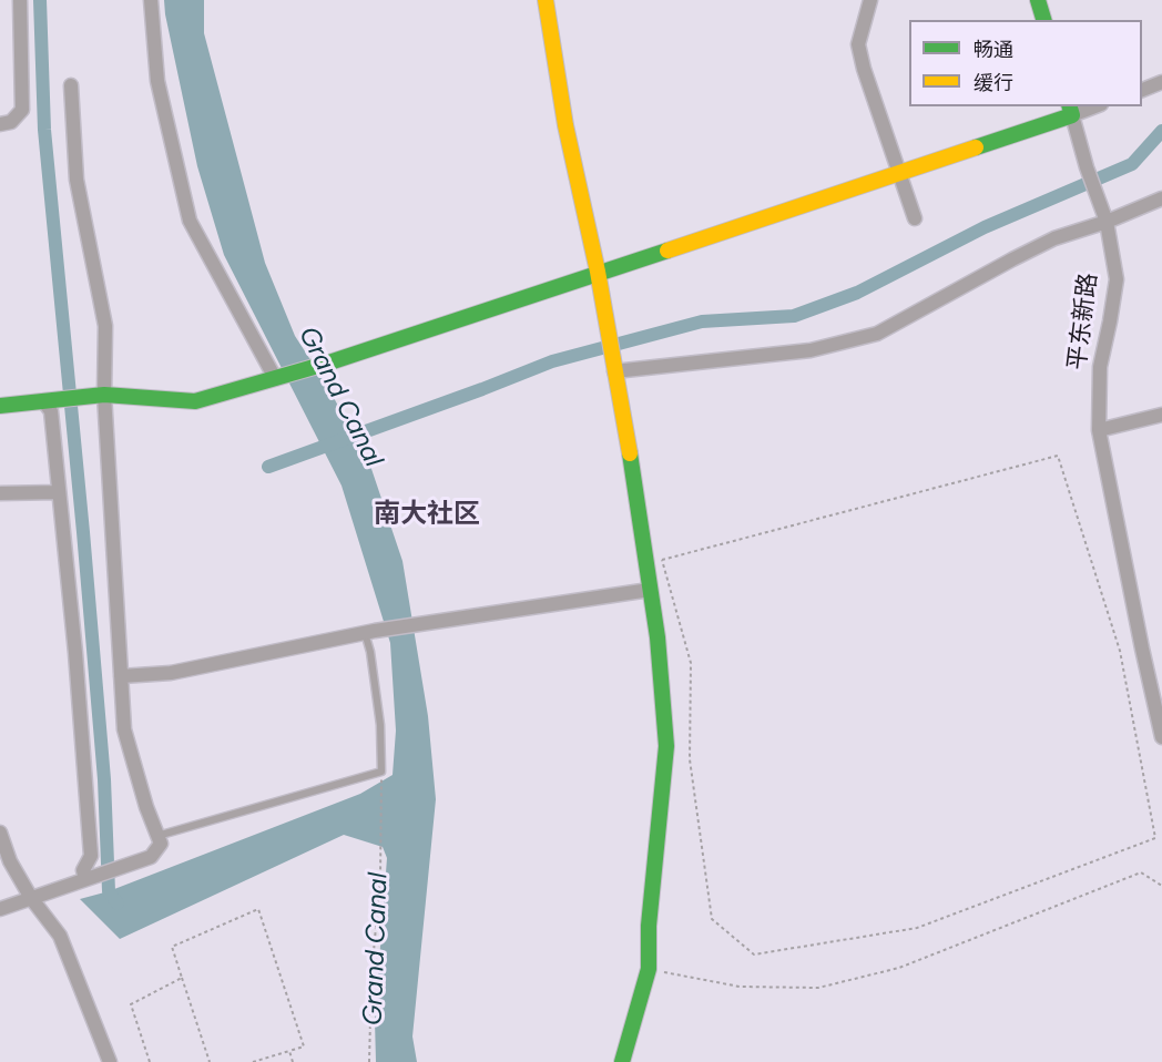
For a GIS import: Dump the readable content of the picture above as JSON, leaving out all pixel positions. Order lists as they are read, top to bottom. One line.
{"streets":{"street":["平东新路"]},"districts":["南大社区"],"water":["Grand Canal"],"legend":["畅通","缓行"]}
